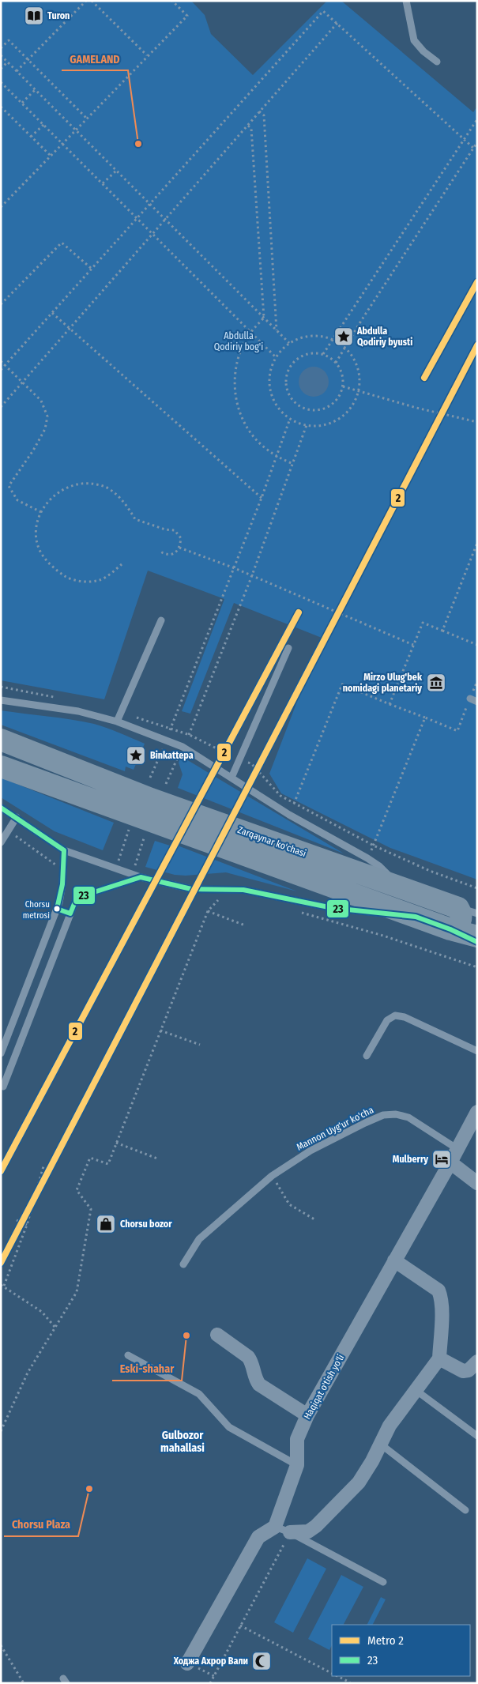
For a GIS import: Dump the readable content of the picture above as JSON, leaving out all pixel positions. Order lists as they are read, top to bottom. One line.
{"streets":{"main road":["Zarqaynar ko'chasi"],"street":["Haqiqat o'tish yo'li"],"lane":["Mannon Uyg'ur ko'cha"]},"crossings":[["Mannon Uyg'ur ko'cha","Haqiqat o'tish yo'li"]],"districts":["Gulbozor mahallasi"],"parks":["Abdulla Qodiriy bog'i"],"places":{"library":["Turon"],"other":["GAMELAND","Chorsu metrosi","Eski-shahar","Chorsu Plaza"],"place":["Abdulla Qodiriy byusti","Binkattepa"],"museum":["Mirzo Ulug'bek nomidagi planetariy"],"hotel":["Mulberry"],"shop":["Chorsu bozor"],"mosque":["Ходжа Ахрор Вали"]},"lines":["metro line 2","transit line 23"],"legend":["Metro 2","23"]}
